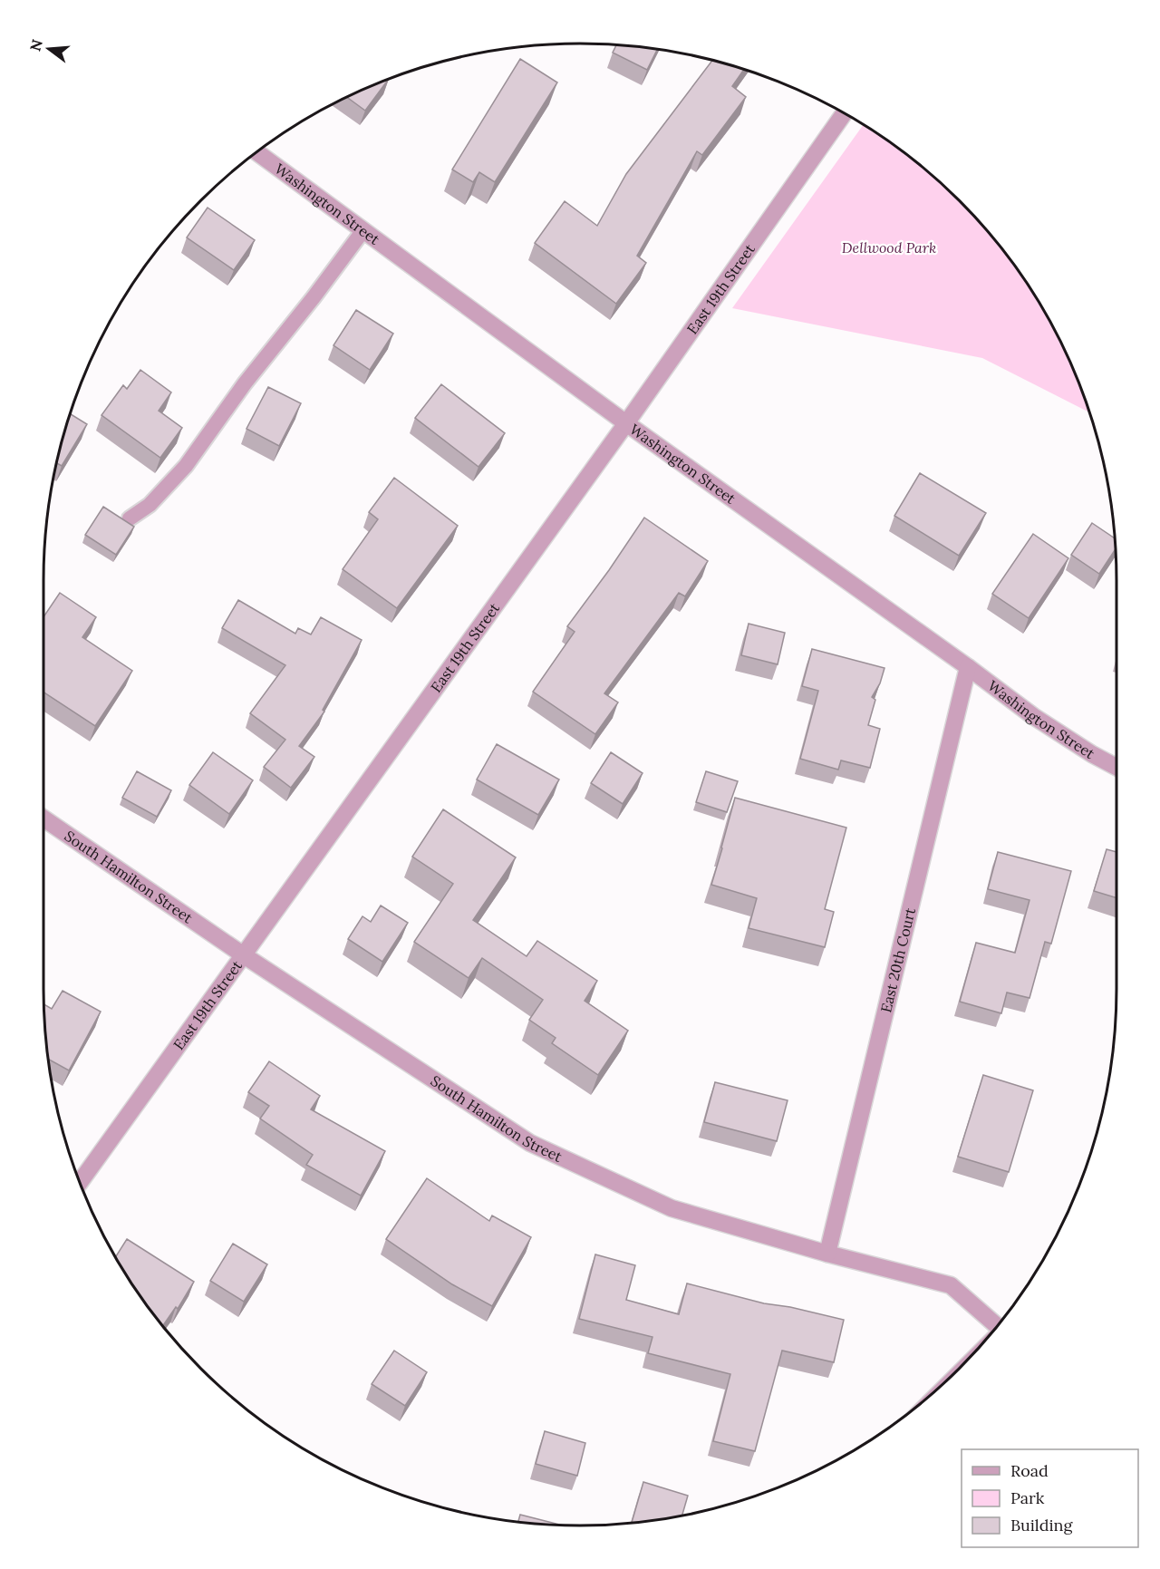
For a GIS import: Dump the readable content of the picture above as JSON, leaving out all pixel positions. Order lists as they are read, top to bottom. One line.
{"streets":{"street":["Washington Street","East 19th Street","South Hamilton Street","East 20th Court"]},"crossings":[["Washington Street","East 19th Street"],["Washington Street","East 20th Court"],["East 19th Street","South Hamilton Street"],["South Hamilton Street","East 20th Court"]],"parks":["Dellwood Park"],"legend":["Road","Park","Building"],"north":"left"}
